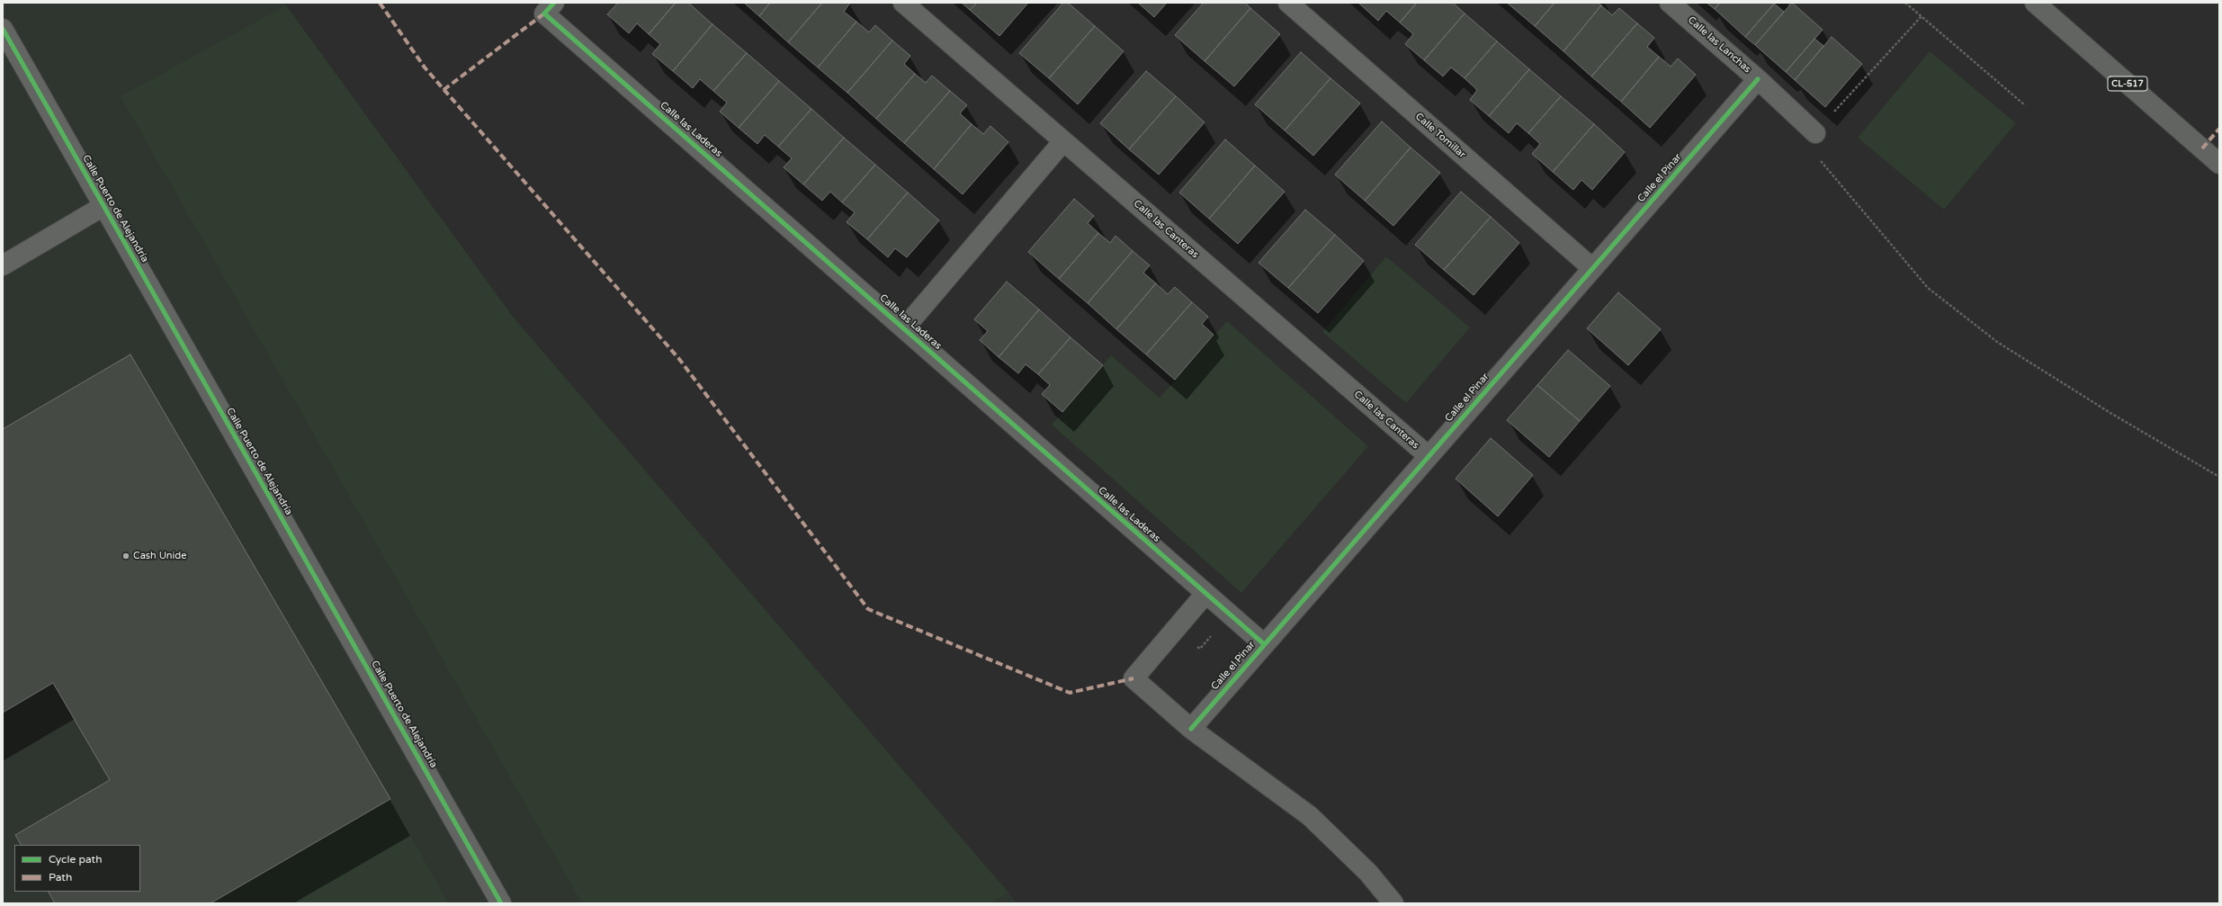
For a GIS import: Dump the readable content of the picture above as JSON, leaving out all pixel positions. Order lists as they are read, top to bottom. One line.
{"streets":{"main road":["CL-517"],"street":["Calle las Lanchas","Calle las Laderas","Calle Tomillar","Calle el Pinar","Calle Puerto de Alejandría","Calle las Canteras"]},"crossings":[["Calle las Lanchas","Calle el Pinar"],["Calle las Laderas","Calle el Pinar"],["Calle Tomillar","Calle el Pinar"],["Calle el Pinar","Calle las Canteras"]],"places":["Cash Unide"],"legend":["Cycle path","Path"]}
